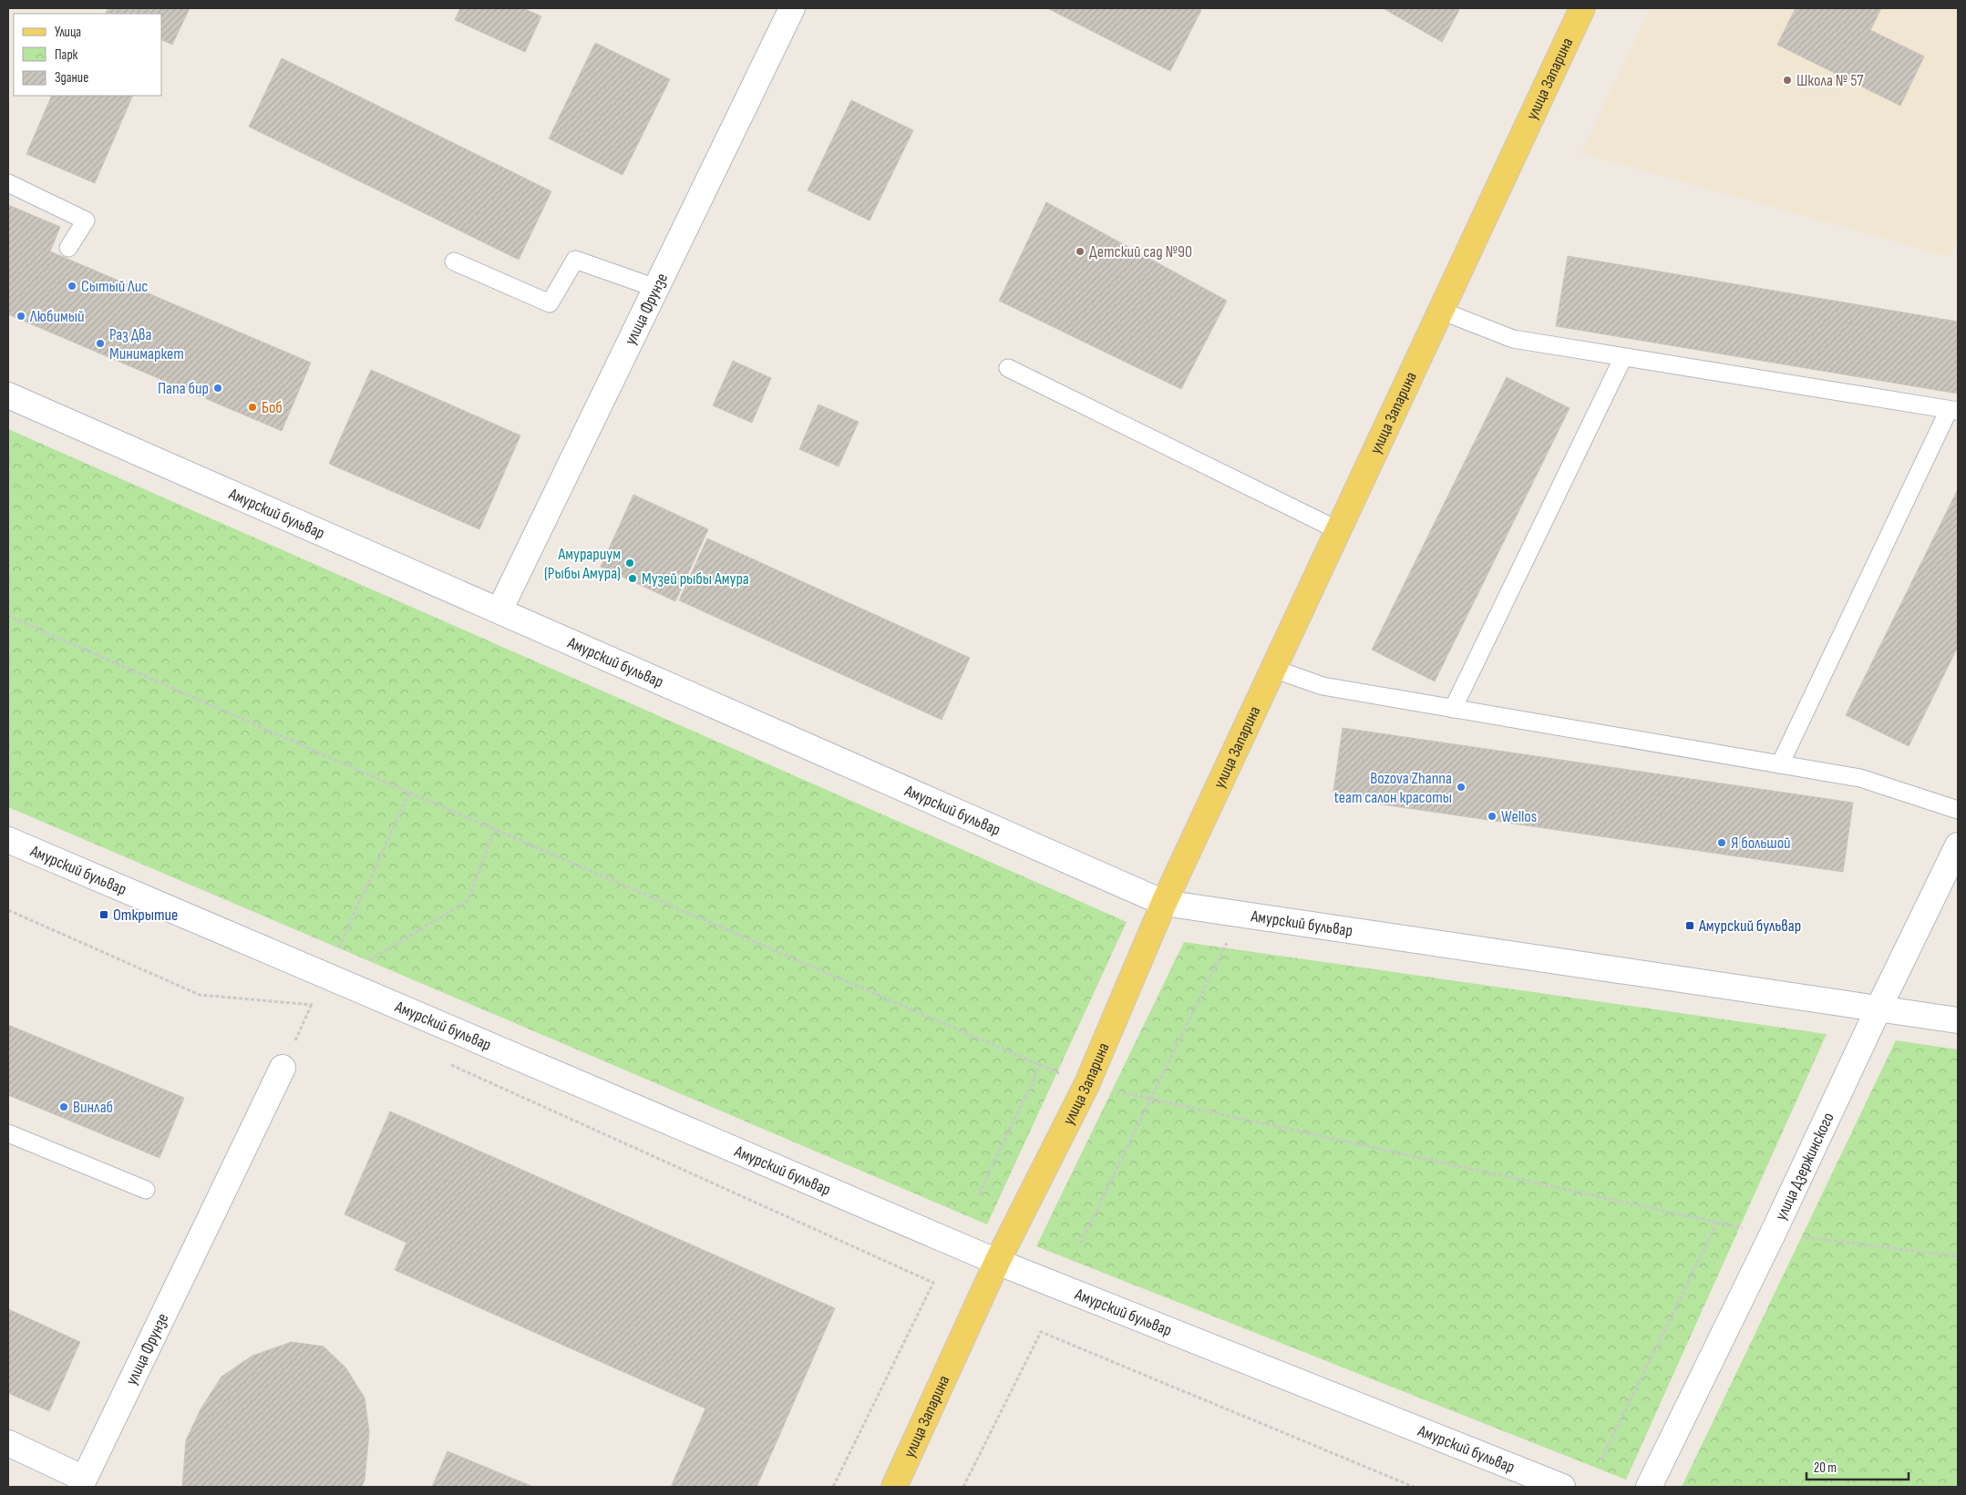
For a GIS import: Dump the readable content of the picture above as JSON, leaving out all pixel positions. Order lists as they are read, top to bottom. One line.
{"streets":{"main road":["улица Запарина"],"street":["улица Фрунзе","Амурский бульвар","улица Дзержинского"]},"crossings":[["улица Запарина","Амурский бульвар"],["улица Фрунзе","Амурский бульвар"],["Амурский бульвар","улица Дзержинского"]],"places":{"other":["Школа № 57","Детский сад №90","Сытый Лис","Любимый","Раз Два Минимаркет","Папа бир","Боб","Амурариум (Рыбы Амура)","Музей рыбы Амура","Bozova Zhanna team салон красоты","Wellos","Я большой","Винлаб"],"transit":["Открытие","Амурский бульвар"]},"legend":["Улица","Парк","Здание"],"scale_bar":"20 m"}
